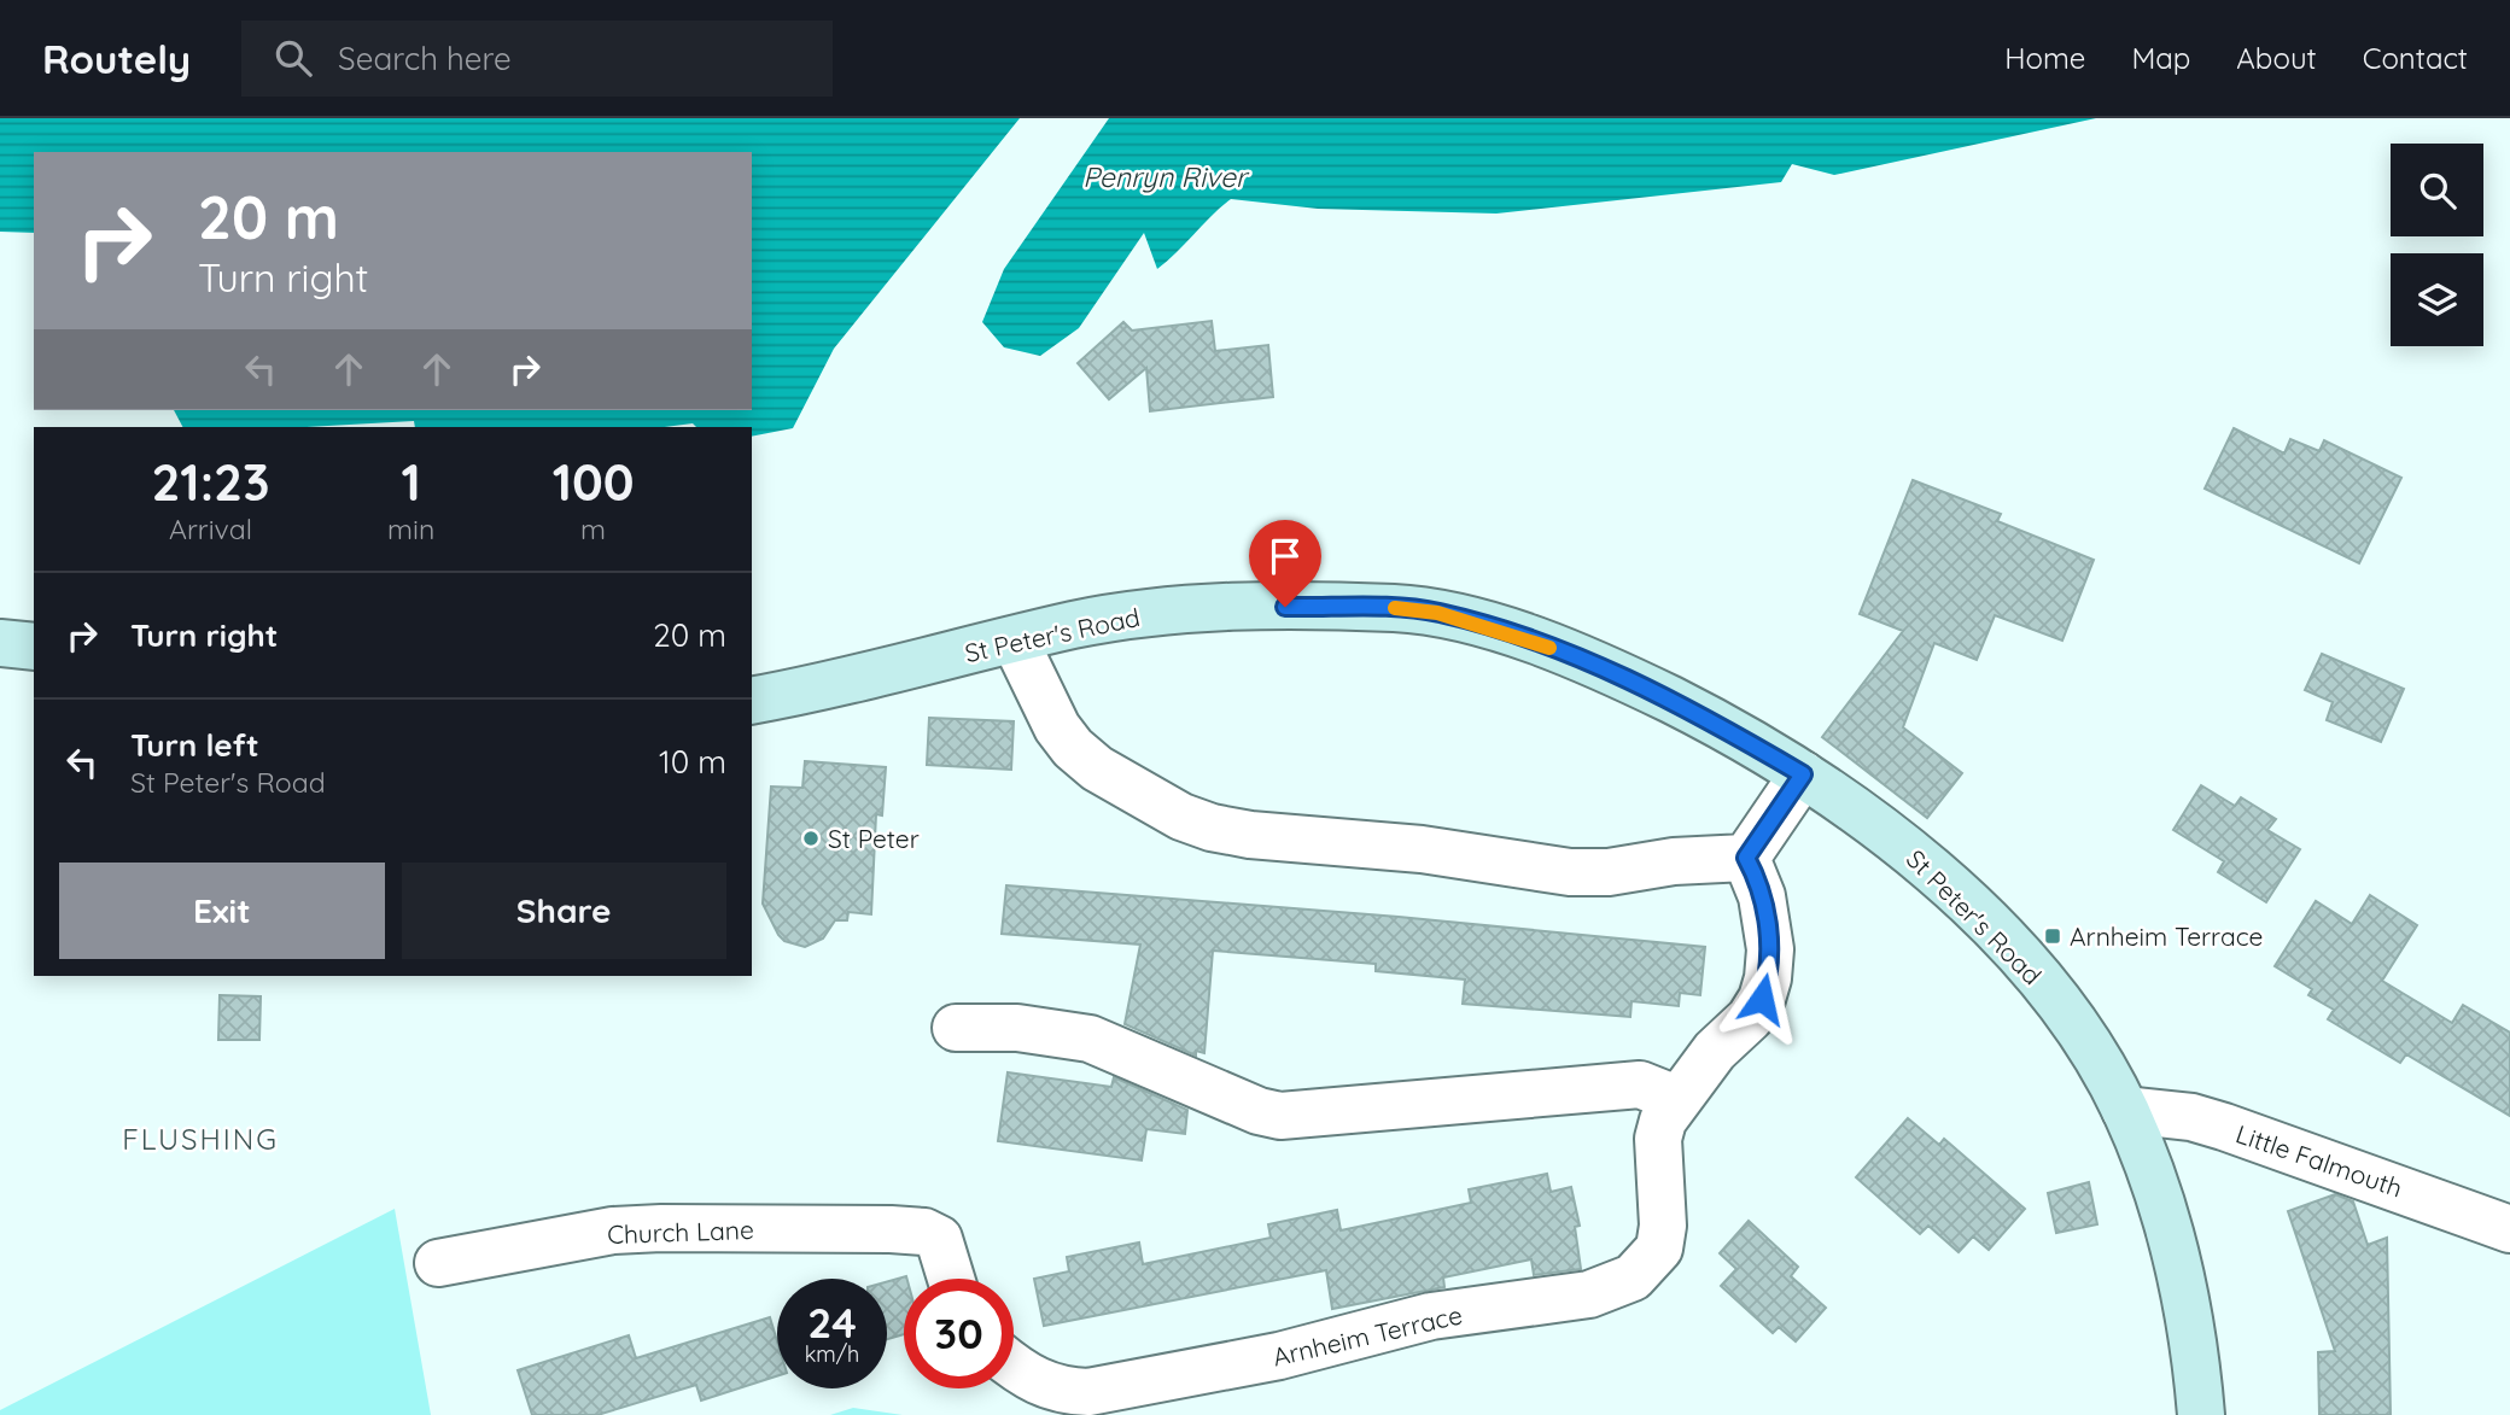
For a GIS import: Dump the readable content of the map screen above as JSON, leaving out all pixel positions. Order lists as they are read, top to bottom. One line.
{"streets":{"street":["St Peter's Road","Little Falmouth","Church Lane","Arnheim Terrace"]},"crossings":[["St Peter's Road","Little Falmouth"]],"districts":["FLUSHING"],"water":["Penryn River"],"places":{"other":["St Peter"],"transit":["Arnheim Terrace"]},"page":{"header":"Routely","search":"Search here","nav":["Home","Map","About","Contact"],"turn":["20 m","Turn right"],"eta":["21:23","Arrival","1","min","100","m"],"list":[{"name":"Turn right","value":"20 m"},{"name":"Turn left","note":"St Peter's Road","value":"10 m"}],"buttons":["Exit","Share"],"speed":"24 km/h","limit":"30"}}
